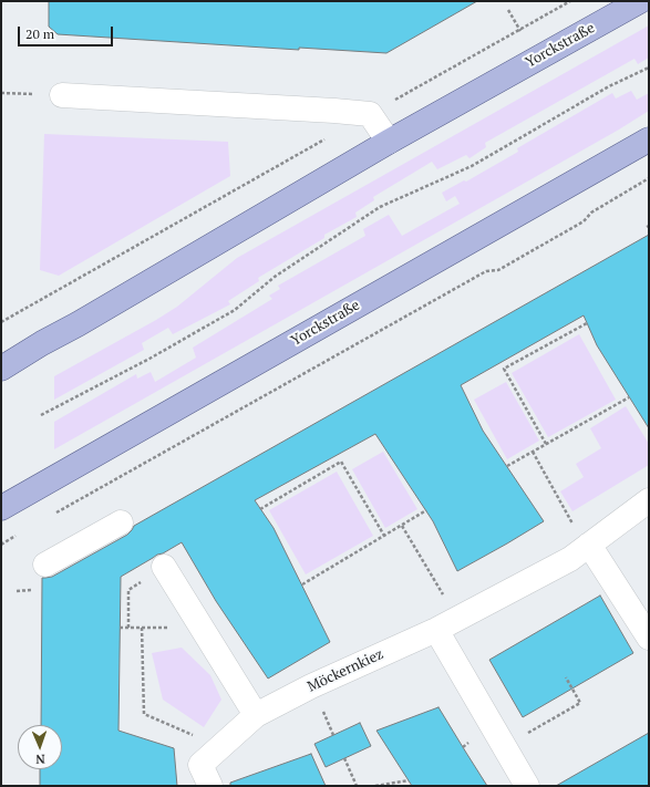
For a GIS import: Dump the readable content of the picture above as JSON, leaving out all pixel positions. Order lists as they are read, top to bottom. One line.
{"streets":{"main road":["Yorckstraße"],"street":["Möckernkiez"]},"scale_bar":"20 m","north":"bottom"}
